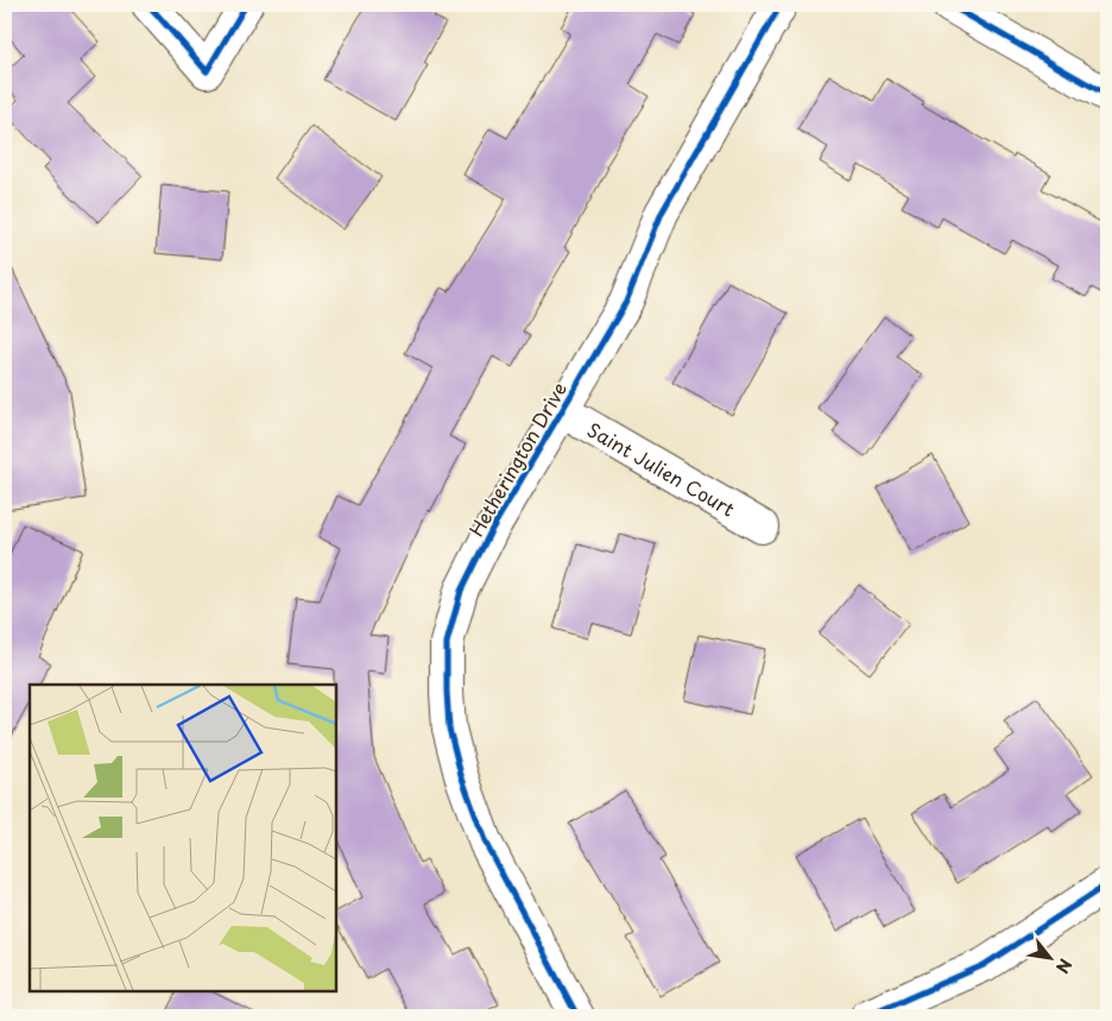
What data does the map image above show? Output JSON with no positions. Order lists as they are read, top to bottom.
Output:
{
  "streets": {
    "street": ["Hetherington Drive", "Saint Julien Court"]
  },
  "crossings": [
    ["Hetherington Drive", "Saint Julien Court"]
  ],
  "north": "bottom right"
}
